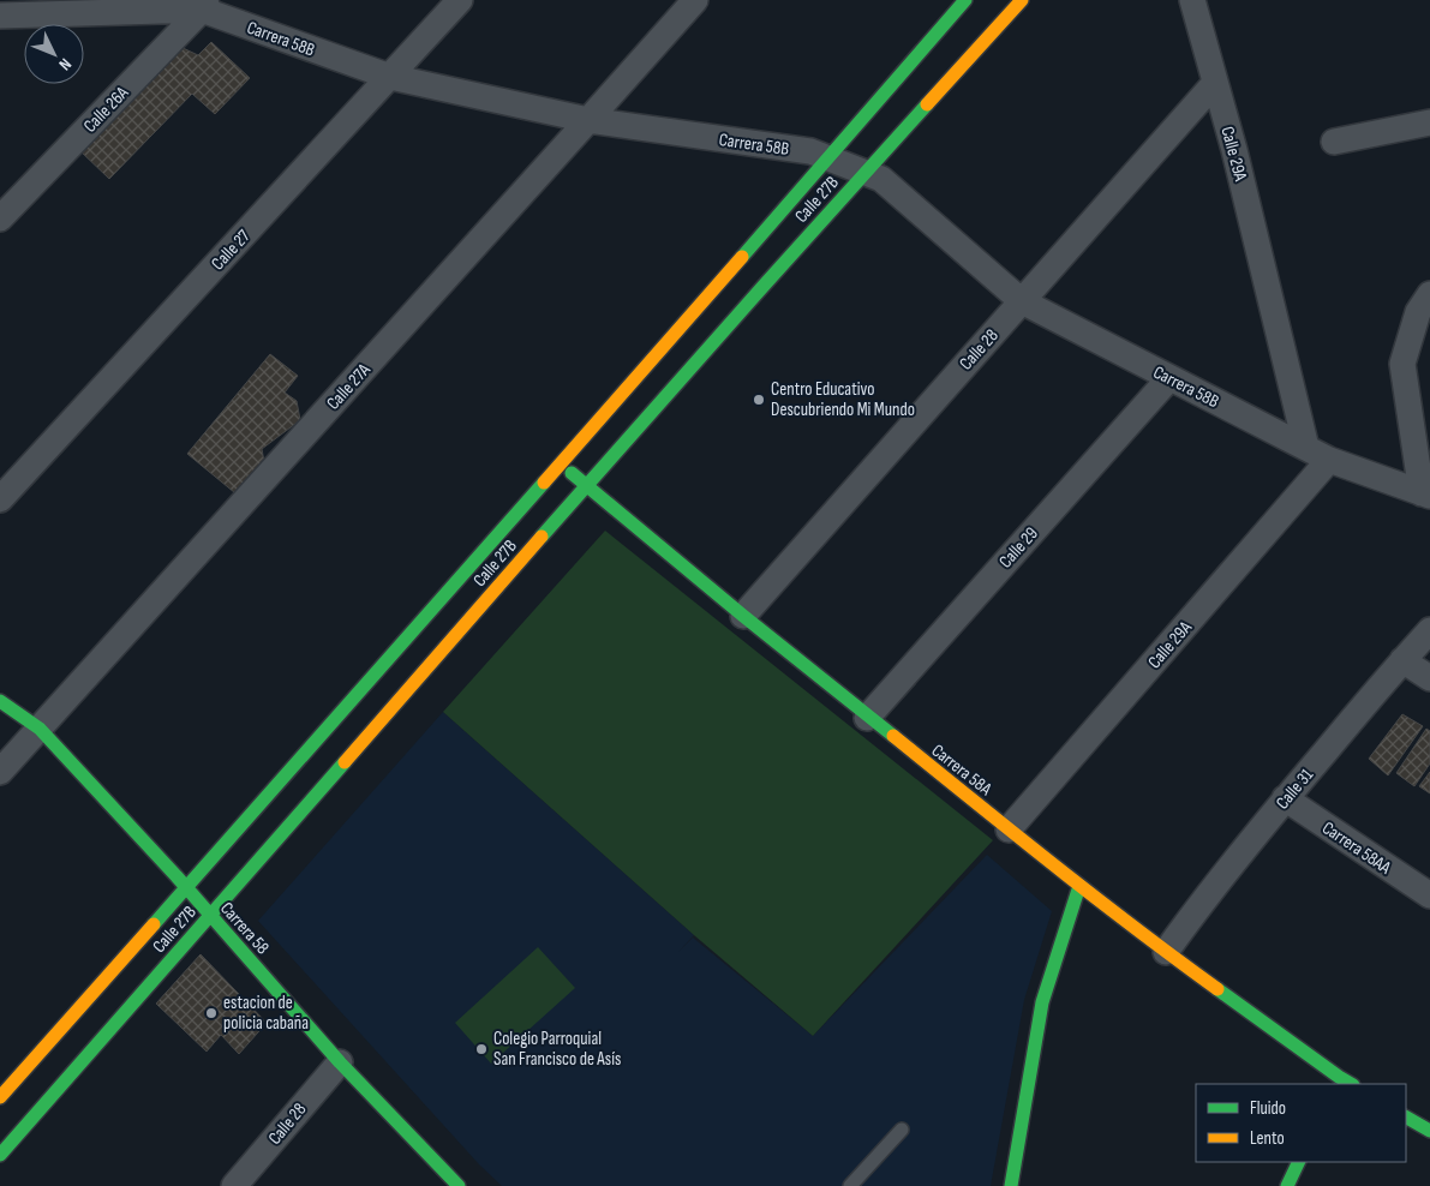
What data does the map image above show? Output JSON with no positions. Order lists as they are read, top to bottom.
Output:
{
  "streets": {
    "main road": ["Calle 27B", "Carrera 58A", "Carrera 58"],
    "street": [
      "Carrera 58B",
      "Calle 26A",
      "Calle 29A",
      "Calle 27",
      "Calle 28",
      "Calle 27A",
      "Calle 29",
      "Calle 31",
      "Carrera 58AA"
    ]
  },
  "crossings": [
    ["Carrera 58B", "Calle 26A"],
    ["Carrera 58B", "Calle 29A"],
    ["Carrera 58B", "Calle 27B"],
    ["Carrera 58B", "Calle 27"],
    ["Carrera 58B", "Calle 28"],
    ["Carrera 58B", "Calle 27A"],
    ["Carrera 58B", "Calle 29"],
    ["Calle 29A", "Calle 28"],
    ["Calle 29A", "Carrera 58A"],
    ["Calle 27B", "Carrera 58A"],
    ["Calle 27B", "Carrera 58"],
    ["Calle 28", "Carrera 58A"],
    ["Calle 28", "Carrera 58"],
    ["Calle 27A", "Carrera 58"],
    ["Calle 29", "Carrera 58A"],
    ["Carrera 58A", "Calle 31"],
    ["Calle 31", "Carrera 58AA"]
  ],
  "places": ["Centro Educativo Descubriendo Mi Mundo", "estacion de policia cabaña", "Colegio Parroquial San Francisco de Asís"],
  "legend": ["Fluido", "Lento"],
  "north": "bottom right"
}
